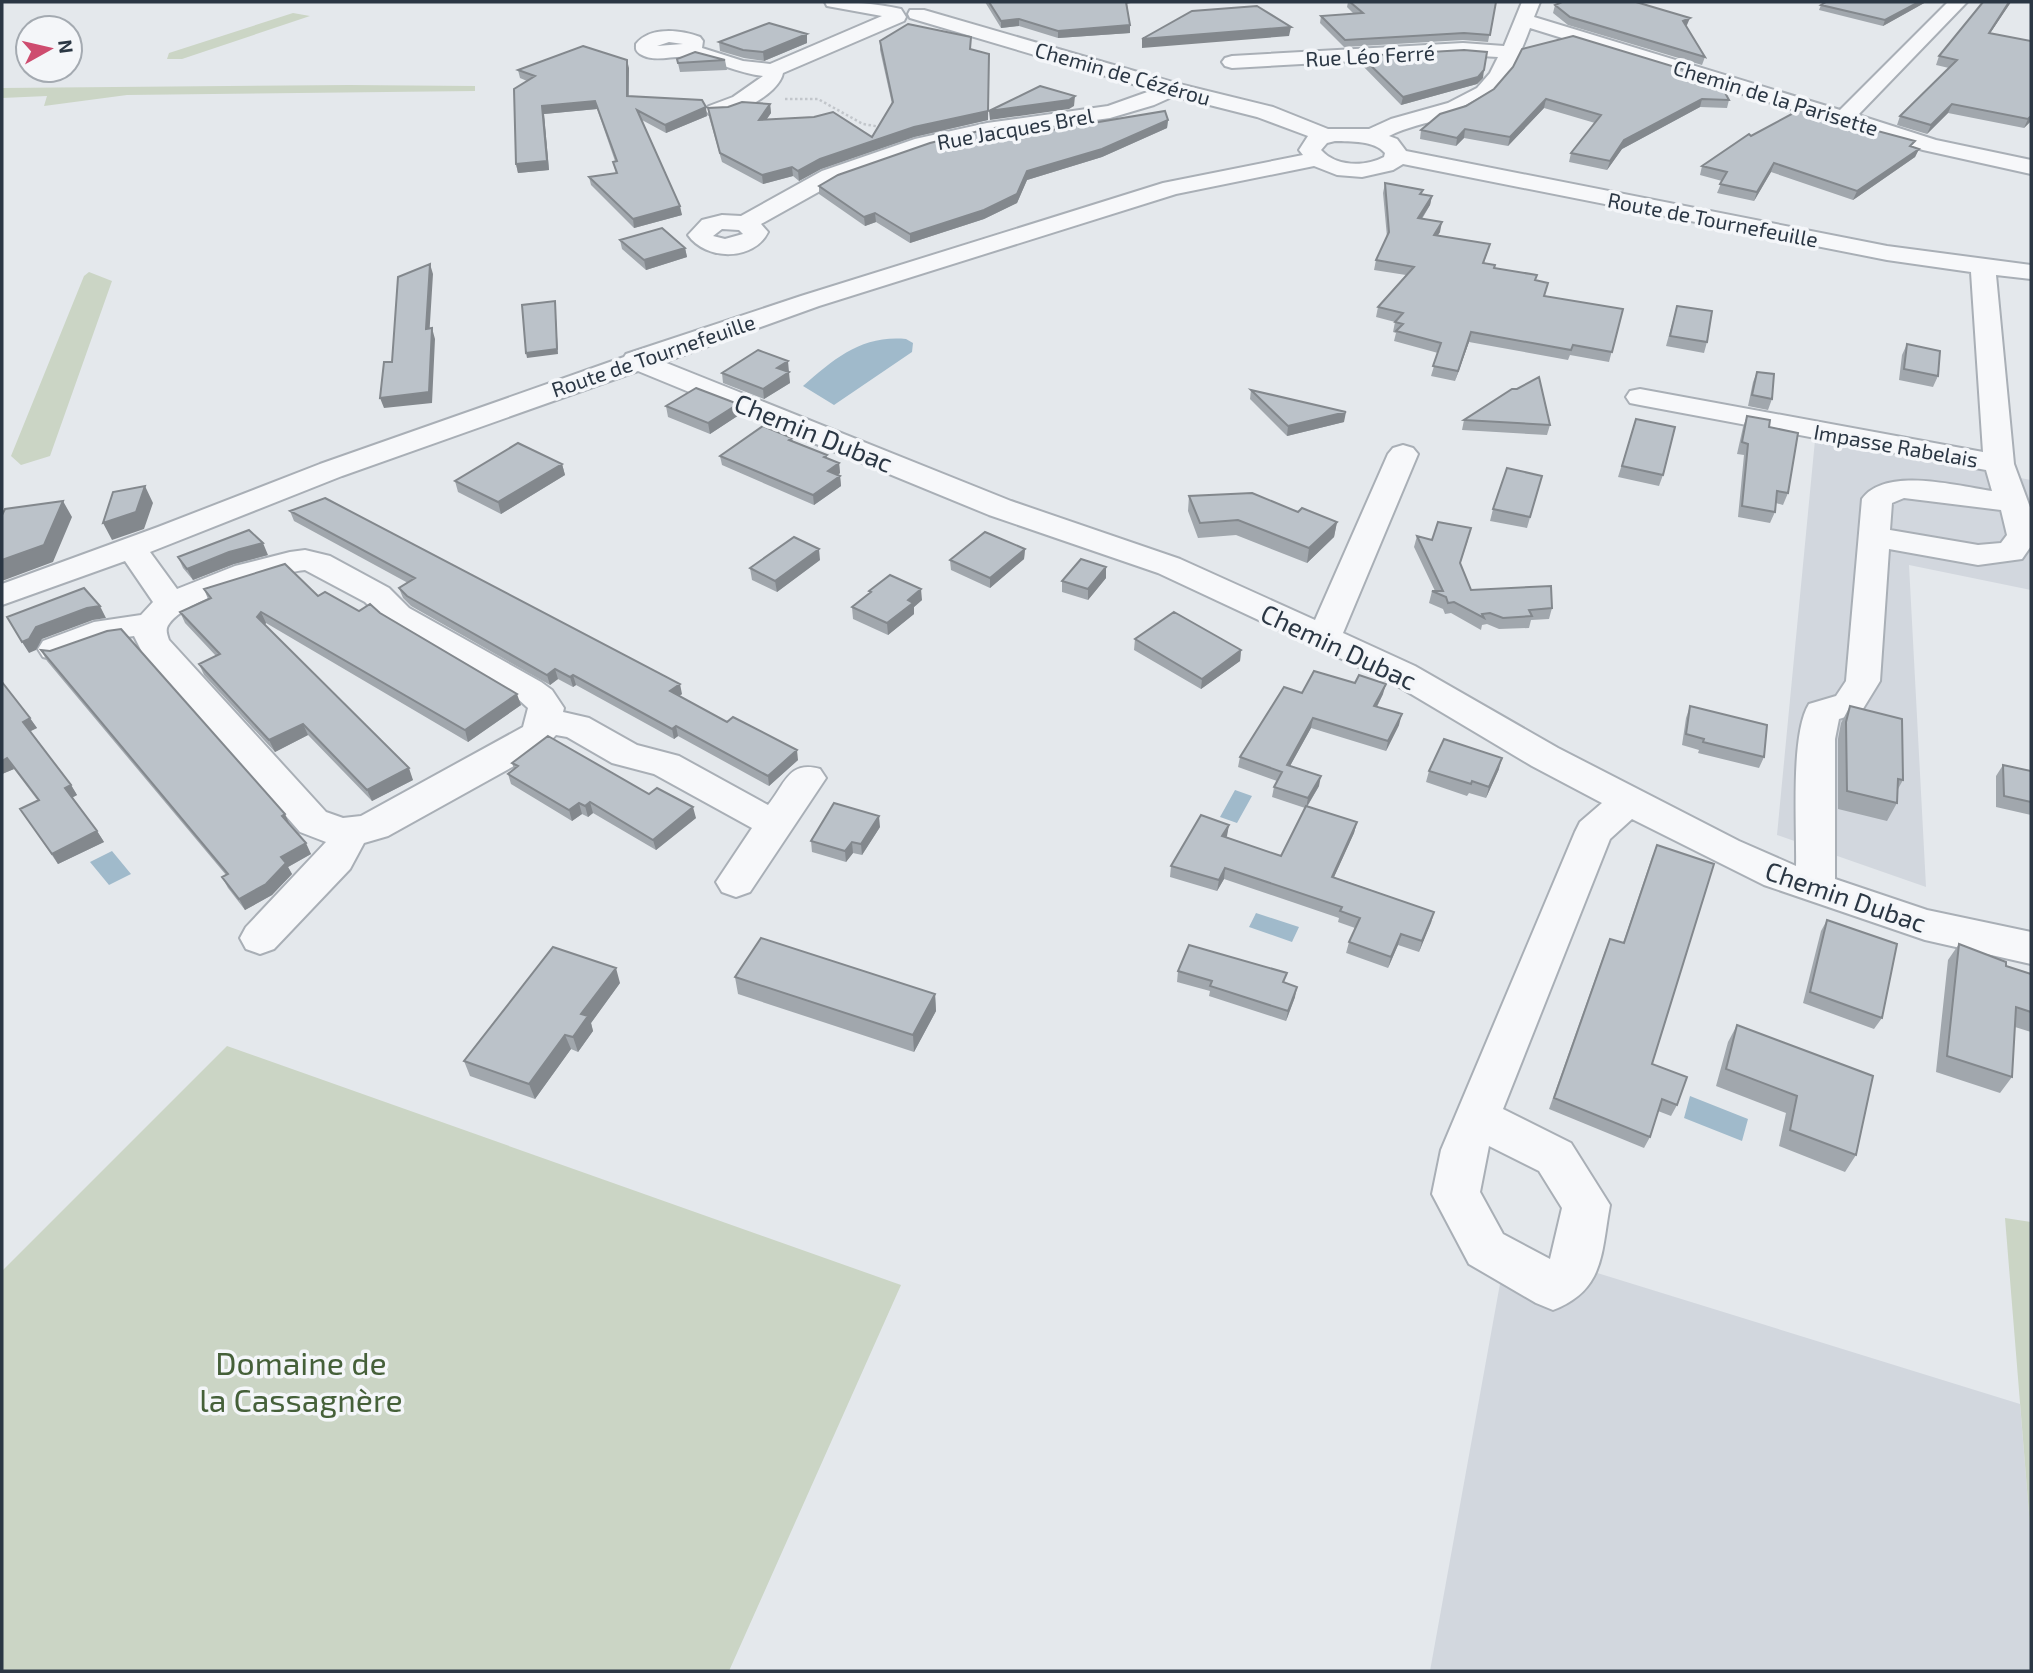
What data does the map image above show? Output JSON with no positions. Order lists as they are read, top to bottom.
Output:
{
  "streets": {
    "street": [
      "Rue Léo Ferré",
      "Chemin de Cézérou",
      "Chemin de la Parisette",
      "Rue Jacques Brel",
      "Route de Tournefeuille",
      "Chemin Dubac",
      "Impasse Rabelais"
    ]
  },
  "crossings": [
    ["Chemin de Cézérou", "Rue Jacques Brel"],
    ["Route de Tournefeuille", "Chemin Dubac"],
    ["Route de Tournefeuille", "Impasse Rabelais"]
  ],
  "parks": ["Domaine de la Cassagnère"],
  "north": "right"
}
